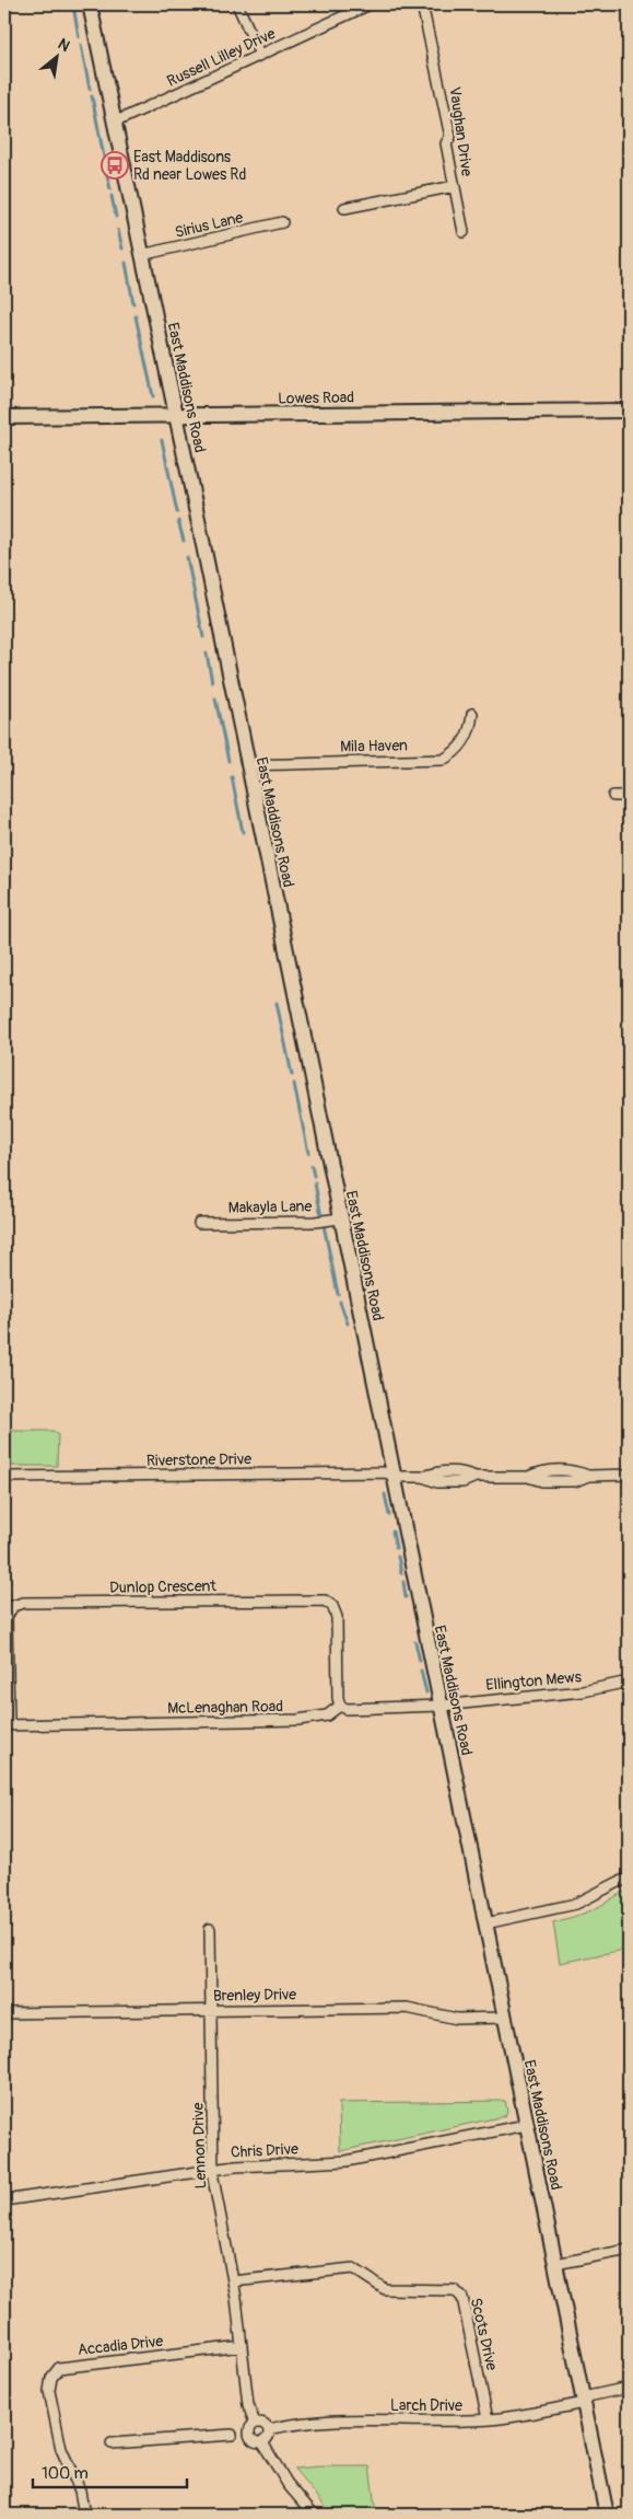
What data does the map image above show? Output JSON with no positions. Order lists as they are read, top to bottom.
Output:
{
  "streets": {
    "street": [
      "Russell Lilley Drive",
      "Vaughan Drive",
      "Sirius Lane",
      "East Maddisons Road",
      "Lowes Road",
      "Mila Haven",
      "Makayla Lane",
      "Riverstone Drive",
      "Dunlop Crescent",
      "Ellington Mews",
      "McLenaghan Road",
      "Brenley Drive",
      "Lennon Drive",
      "Chris Drive",
      "Scots Drive",
      "Accadia Drive",
      "Larch Drive"
    ]
  },
  "crossings": [
    ["Russell Lilley Drive", "East Maddisons Road"],
    ["Sirius Lane", "East Maddisons Road"],
    ["East Maddisons Road", "Lowes Road"],
    ["East Maddisons Road", "Mila Haven"],
    ["East Maddisons Road", "Makayla Lane"],
    ["East Maddisons Road", "Riverstone Drive"],
    ["East Maddisons Road", "Ellington Mews"],
    ["East Maddisons Road", "Brenley Drive"],
    ["East Maddisons Road", "Chris Drive"],
    ["East Maddisons Road", "Larch Drive"],
    ["Dunlop Crescent", "McLenaghan Road"],
    ["Brenley Drive", "Lennon Drive"],
    ["Lennon Drive", "Chris Drive"],
    ["Lennon Drive", "Scots Drive"],
    ["Lennon Drive", "Accadia Drive"],
    ["Lennon Drive", "Larch Drive"],
    ["Scots Drive", "Larch Drive"]
  ],
  "places": {
    "bus stop": ["East Maddisons Rd near Lowes Rd"]
  },
  "scale_bar": "100 m",
  "north": "top right"
}
